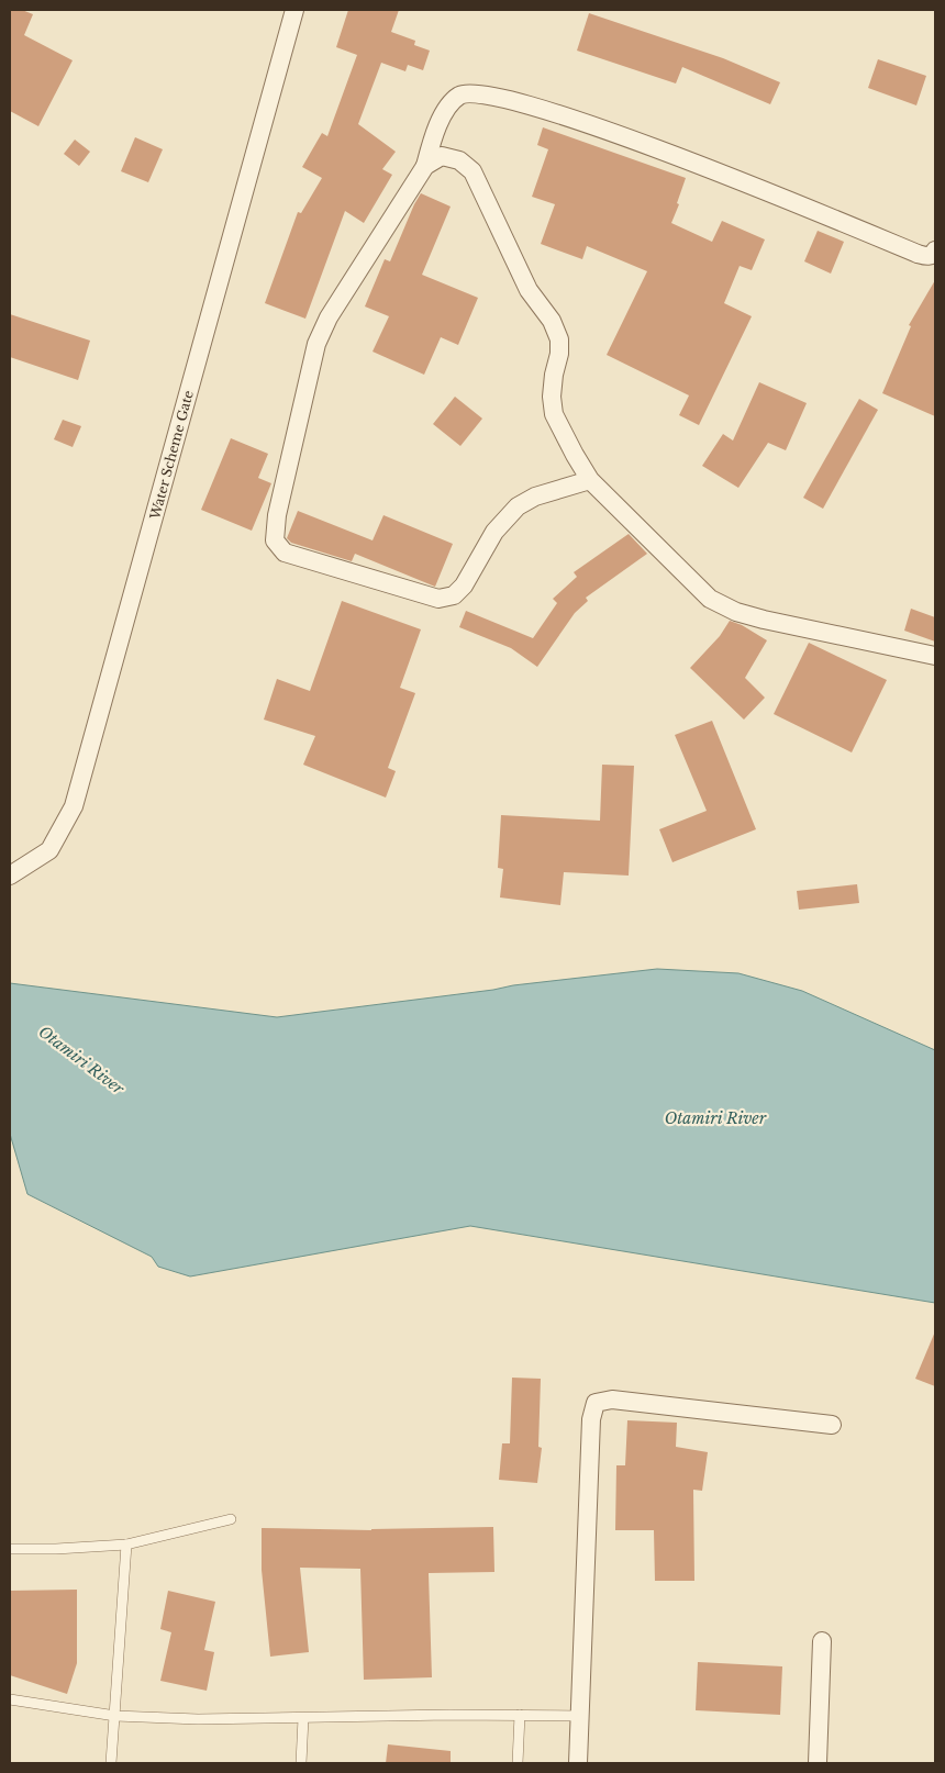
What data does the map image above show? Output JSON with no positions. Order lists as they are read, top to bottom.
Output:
{
  "streets": {
    "street": ["Water Scheme Gate"]
  },
  "water": ["Otamiri River"]
}
